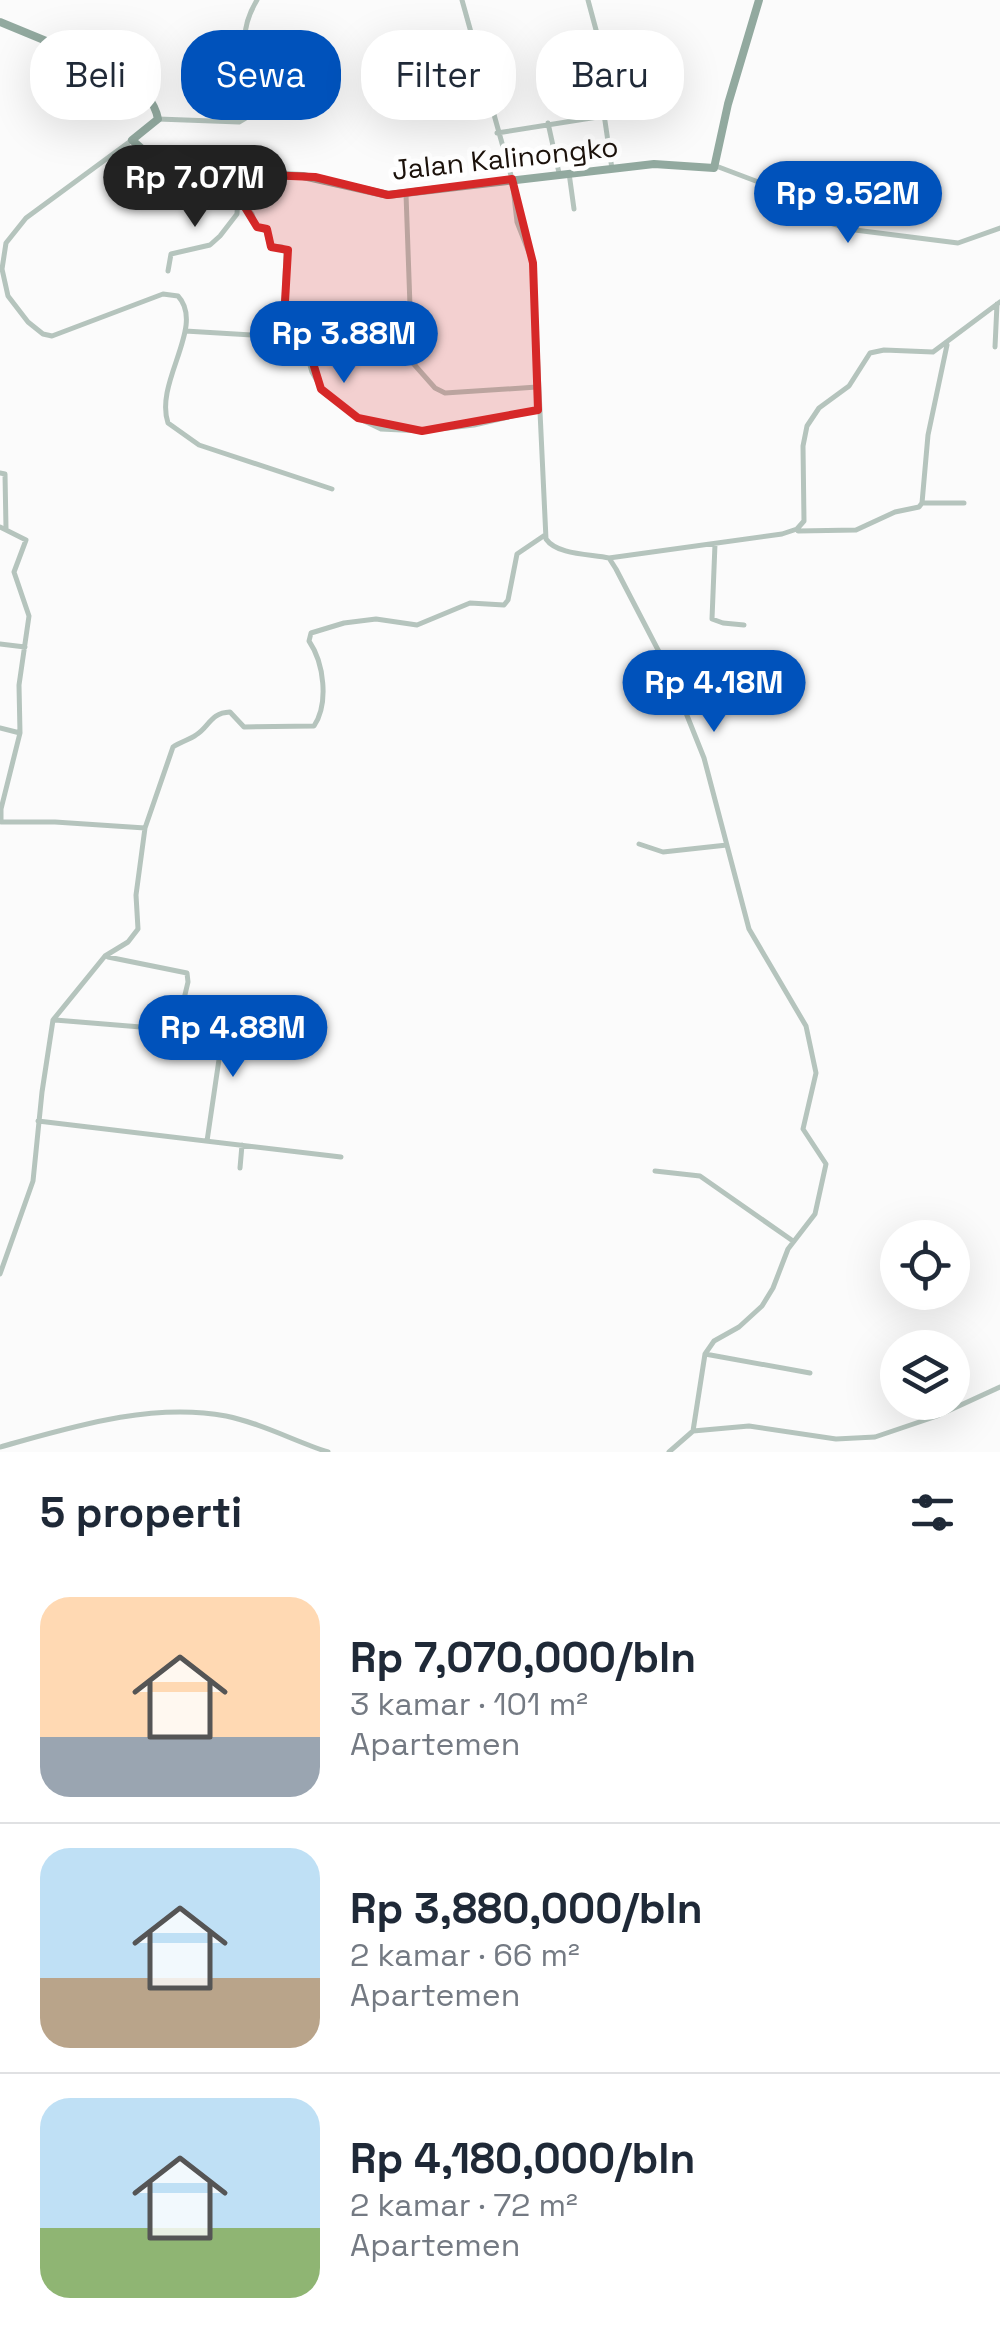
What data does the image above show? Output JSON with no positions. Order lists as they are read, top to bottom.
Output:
{
  "streets": {
    "street": ["Jalan Kalinongko"]
  },
  "page": {
    "chip": [
      "Beli",
      "Sewa",
      "Filter",
      "Baru"
    ],
    "price": [
      "Rp 7.07M",
      "Rp 9.52M",
      "Rp 3.88M",
      "Rp 4.18M",
      "Rp 4.88M"
    ],
    "heading": "5 properti",
    "list": [
      {
        "name": "Rp 7,070,000/bln",
        "note": "3 kamar · 101 m² · Apartemen"
      },
      {
        "name": "Rp 3,880,000/bln",
        "note": "2 kamar · 66 m² · Apartemen"
      },
      {
        "name": "Rp 4,180,000/bln",
        "note": "2 kamar · 72 m² · Apartemen"
      }
    ]
  }
}
